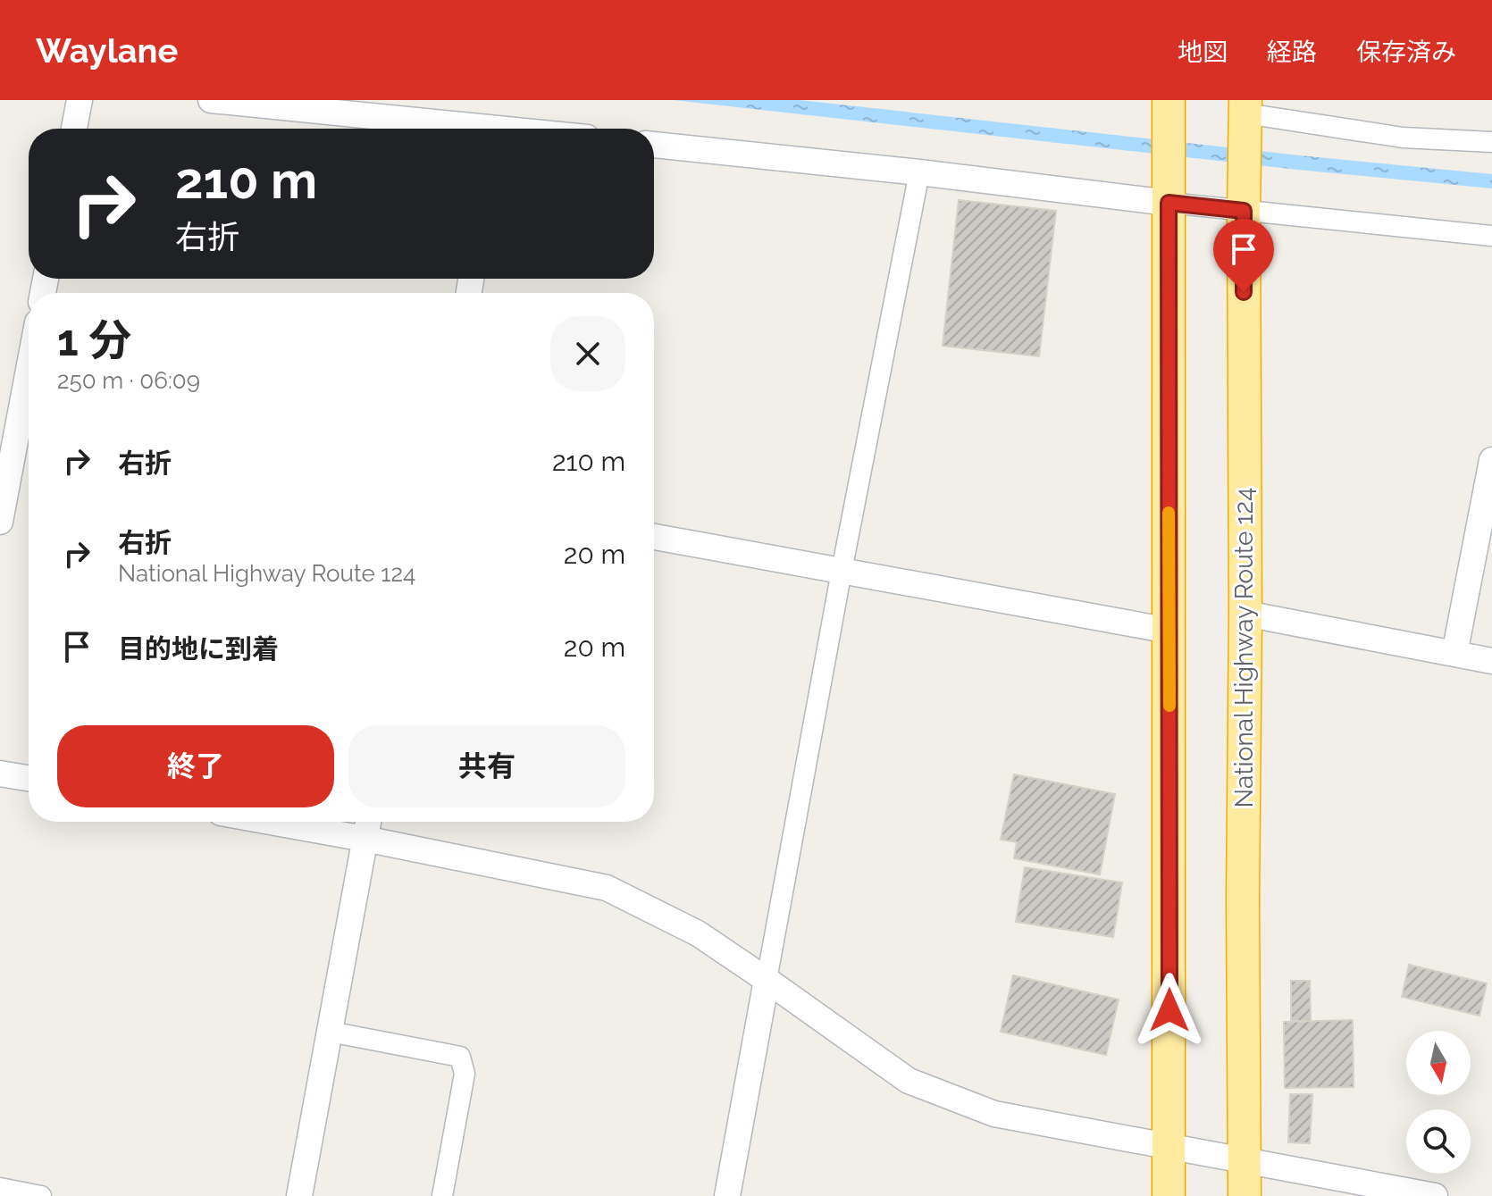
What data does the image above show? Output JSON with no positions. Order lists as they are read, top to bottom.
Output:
{
  "streets": {
    "highway": ["National Highway Route 124"]
  },
  "north": "bottom",
  "page": {
    "header": "Waylane",
    "nav": ["地図", "経路", "保存済み"],
    "turn": ["210 m", "右折"],
    "heading": ["1 分", "250 m · 06:09"],
    "list": [
      {
        "name": "右折",
        "value": "210 m"
      },
      {
        "name": "右折",
        "note": "National Highway Route 124",
        "value": "20 m"
      },
      {
        "name": "目的地に到着",
        "value": "20 m"
      }
    ],
    "buttons": ["終了", "共有"]
  }
}
